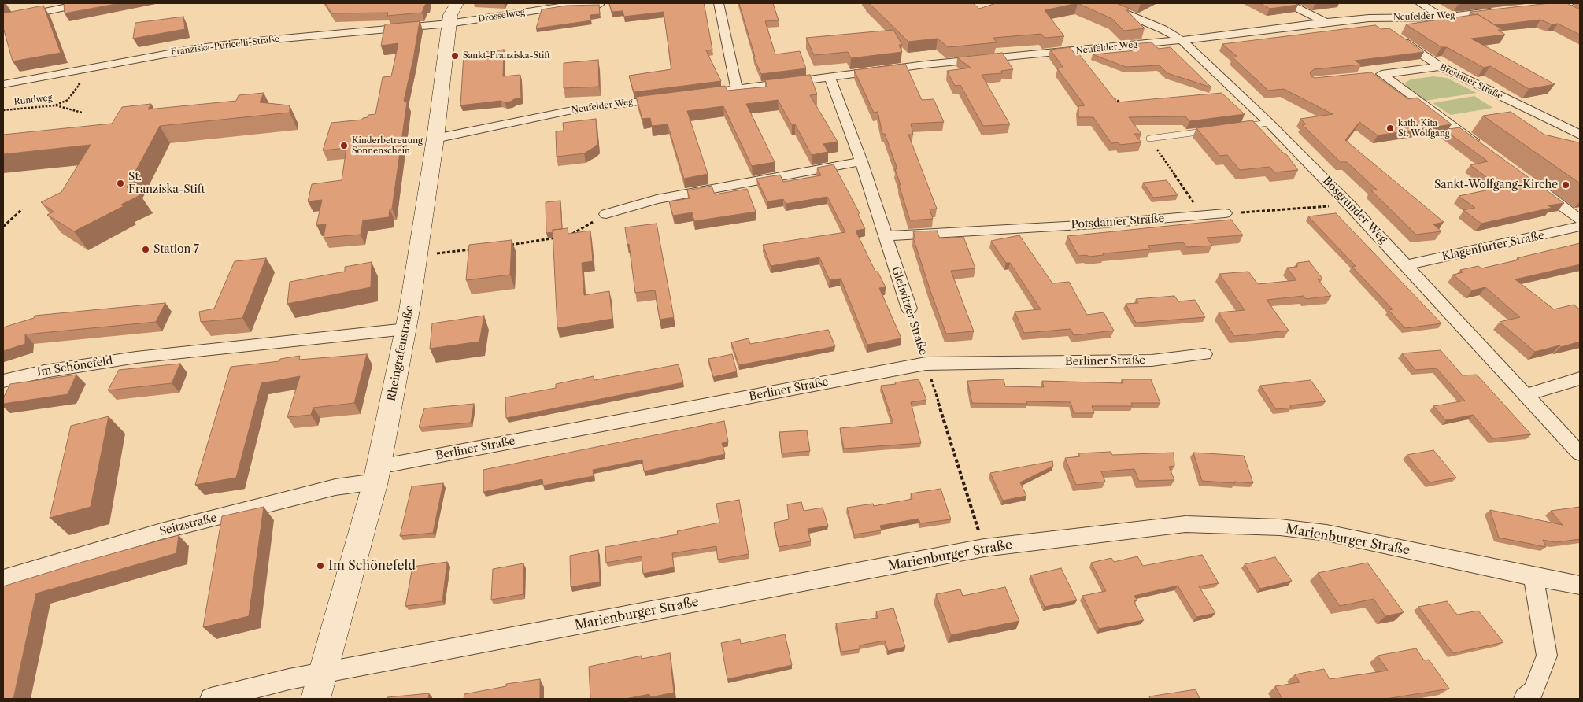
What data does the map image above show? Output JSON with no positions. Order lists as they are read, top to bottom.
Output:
{
  "streets": {
    "street": [
      "Drosselweg",
      "Neufelder Weg",
      "Franziska-Puricelli-Straße",
      "Breslauer Straße",
      "Bösgrunder Weg",
      "Potsdamer Straße",
      "Klagenfurter Straße",
      "Gleiwitzer Straße",
      "Rheingrafenstraße",
      "Berliner Straße",
      "Im Schönefeld",
      "Seitzstraße",
      "Marienburger Straße"
    ],
    "path": ["Rundweg"]
  },
  "crossings": [
    ["Drosselweg", "Franziska-Puricelli-Straße"],
    ["Drosselweg", "Rheingrafenstraße"],
    ["Neufelder Weg", "Bösgrunder Weg"],
    ["Neufelder Weg", "Gleiwitzer Straße"],
    ["Neufelder Weg", "Rheingrafenstraße"],
    ["Franziska-Puricelli-Straße", "Rheingrafenstraße"],
    ["Bösgrunder Weg", "Klagenfurter Straße"],
    ["Potsdamer Straße", "Gleiwitzer Straße"],
    ["Gleiwitzer Straße", "Berliner Straße"],
    ["Gleiwitzer Straße", "Marienburger Straße"],
    ["Rheingrafenstraße", "Berliner Straße"],
    ["Rheingrafenstraße", "Im Schönefeld"],
    ["Rheingrafenstraße", "Seitzstraße"],
    ["Rheingrafenstraße", "Marienburger Straße"],
    ["Berliner Straße", "Seitzstraße"]
  ],
  "places": [
    "Sankt-Franziska-Stift",
    "kath. Kita St. Wolfgang",
    "Kinderbetreuung Sonnenschein",
    "St. Franziska-Stift",
    "Sankt-Wolfgang-Kirche",
    "Station 7",
    "Im Schönefeld"
  ]
}
